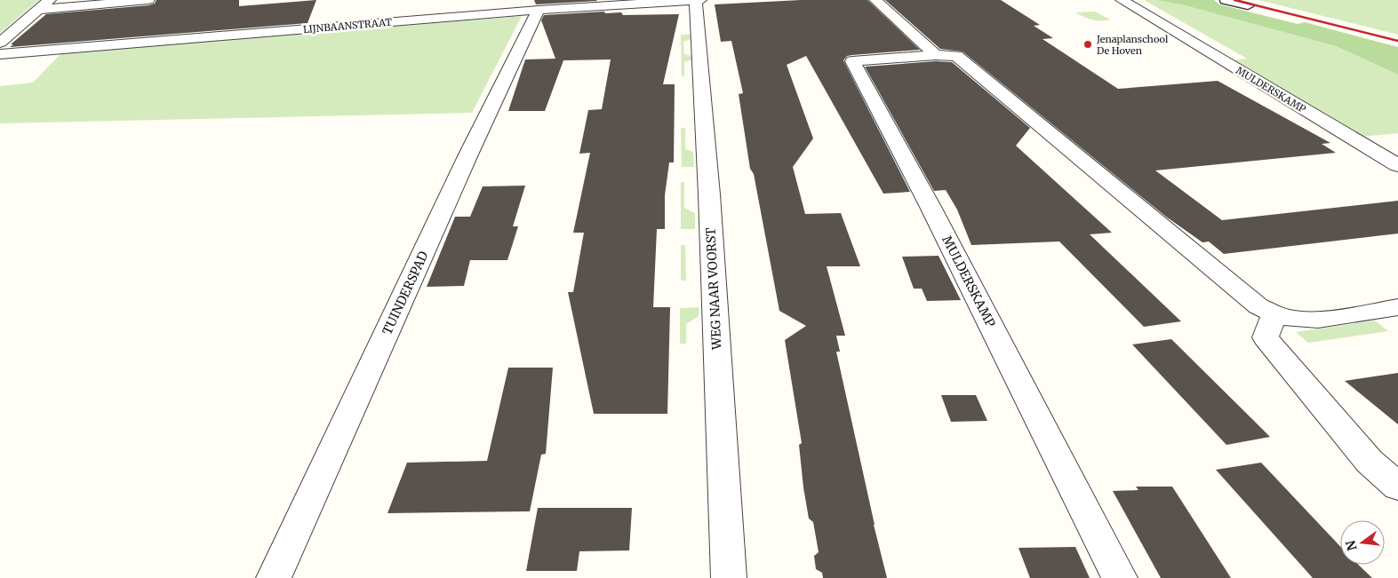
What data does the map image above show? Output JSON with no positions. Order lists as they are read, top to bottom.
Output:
{
  "streets": {
    "street": [
      "LIJNBAANSTRAAT",
      "MULDERSKAMP",
      "WEG NAAR VOORST",
      "TUINDERSPAD"
    ]
  },
  "crossings": [
    ["LIJNBAANSTRAAT", "WEG NAAR VOORST"],
    ["LIJNBAANSTRAAT", "TUINDERSPAD"]
  ],
  "places": ["Jenaplanschool De Hoven"],
  "north": "left"
}
